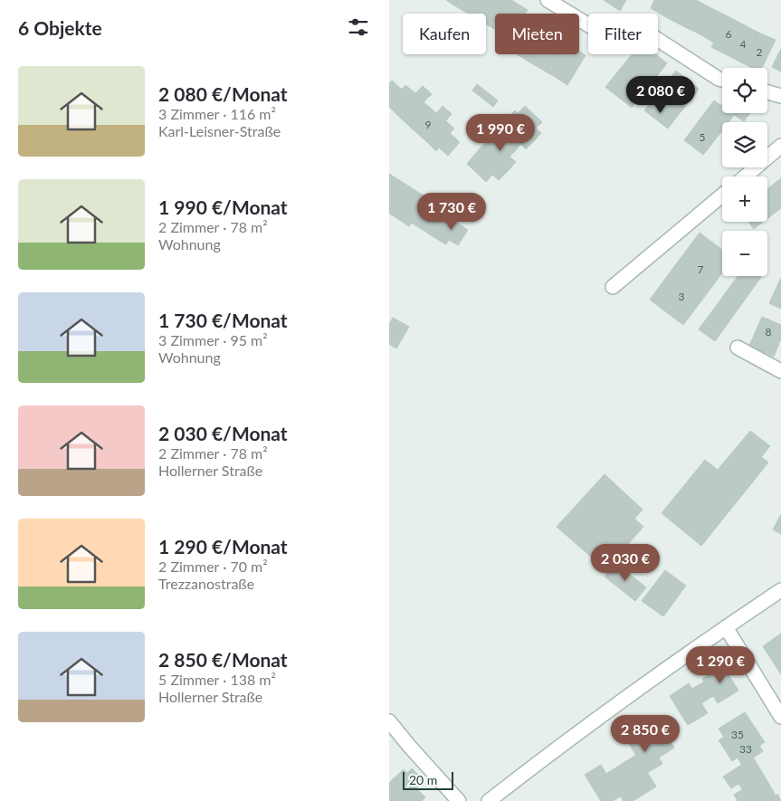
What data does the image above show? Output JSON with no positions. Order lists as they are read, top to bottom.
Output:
{
  "house_numbers": [
    "6",
    "4",
    "2",
    "9",
    "5",
    "7",
    "3",
    "8",
    "35",
    "33"
  ],
  "scale_bar": "20 m",
  "page": {
    "heading": "6 Objekte",
    "chip": ["Kaufen", "Mieten", "Filter"],
    "list": [
      {
        "name": "2 080 €/Monat",
        "note": "3 Zimmer · 116 m² · Karl-Leisner-Straße"
      },
      {
        "name": "1 990 €/Monat",
        "note": "2 Zimmer · 78 m² · Wohnung"
      },
      {
        "name": "1 730 €/Monat",
        "note": "3 Zimmer · 95 m² · Wohnung"
      },
      {
        "name": "2 030 €/Monat",
        "note": "2 Zimmer · 78 m² · Hollerner Straße"
      },
      {
        "name": "1 290 €/Monat",
        "note": "2 Zimmer · 70 m² · Trezzanostraße"
      },
      {
        "name": "2 850 €/Monat",
        "note": "5 Zimmer · 138 m² · Hollerner Straße"
      }
    ],
    "map_buttons": ["+", "−"],
    "price": [
      "2 080 €",
      "1 990 €",
      "1 730 €",
      "2 030 €",
      "1 290 €",
      "2 850 €"
    ],
    "scale": "20 m"
  }
}
